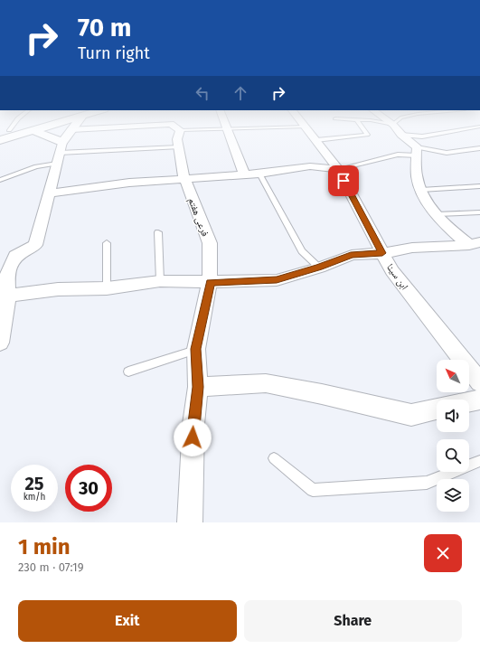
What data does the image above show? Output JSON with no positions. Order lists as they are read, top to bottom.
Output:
{
  "streets": {
    "street": ["فرعی هفتم", "ابن سینا"]
  },
  "north": "top left",
  "page": {
    "turn": ["70 m", "Turn right"],
    "speed": "25 km/h",
    "limit": "30",
    "heading": ["1 min", "230 m · 07:19"],
    "buttons": ["Exit", "Share"]
  }
}
